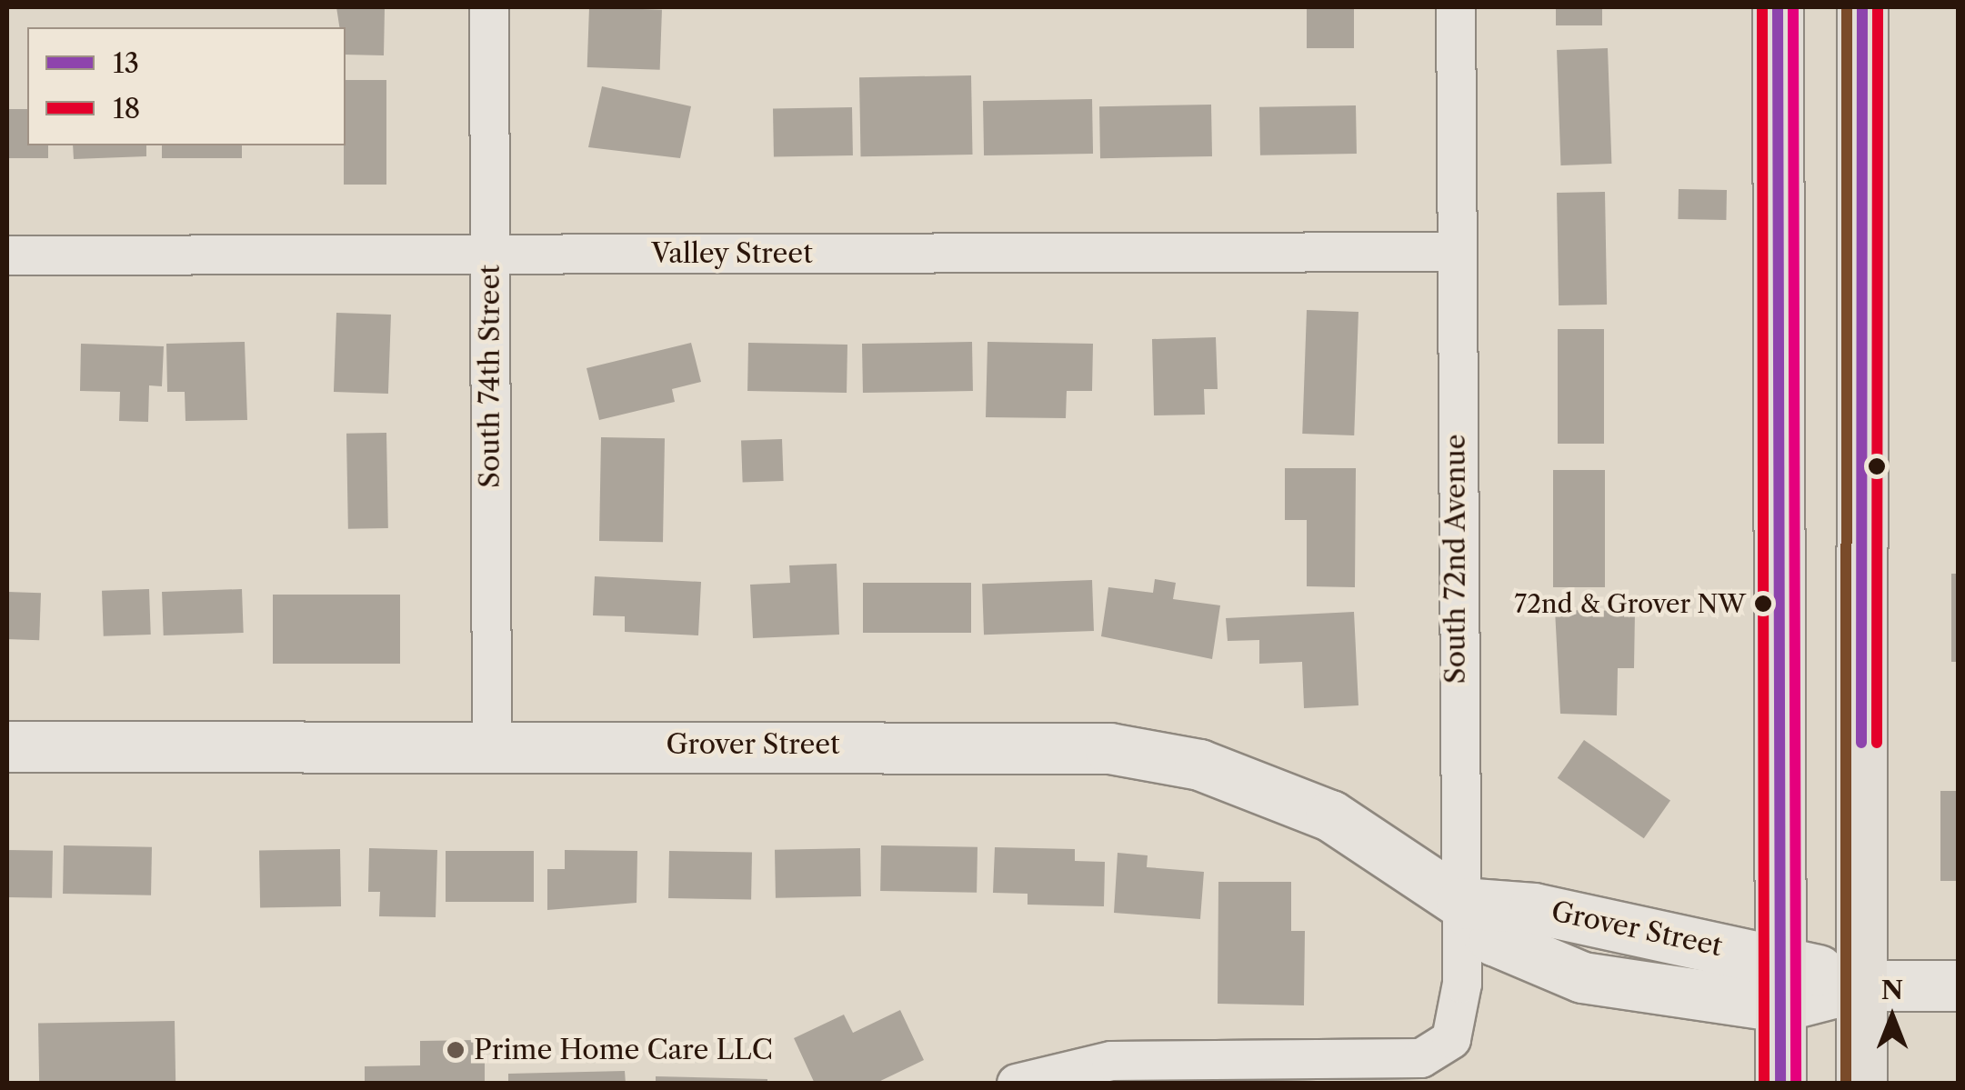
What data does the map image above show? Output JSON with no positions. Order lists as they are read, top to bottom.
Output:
{
  "streets": {
    "street": [
      "Valley Street",
      "South 74th Street",
      "South 72nd Avenue",
      "Grover Street"
    ]
  },
  "crossings": [
    ["Valley Street", "South 74th Street"],
    ["Valley Street", "South 72nd Avenue"],
    ["South 74th Street", "Grover Street"],
    ["South 72nd Avenue", "Grover Street"]
  ],
  "places": ["72nd & Grover NW", "Prime Home Care LLC"],
  "lines": ["transit line 13", "transit line 18"],
  "legend": ["13", "18"],
  "north": "top"
}
